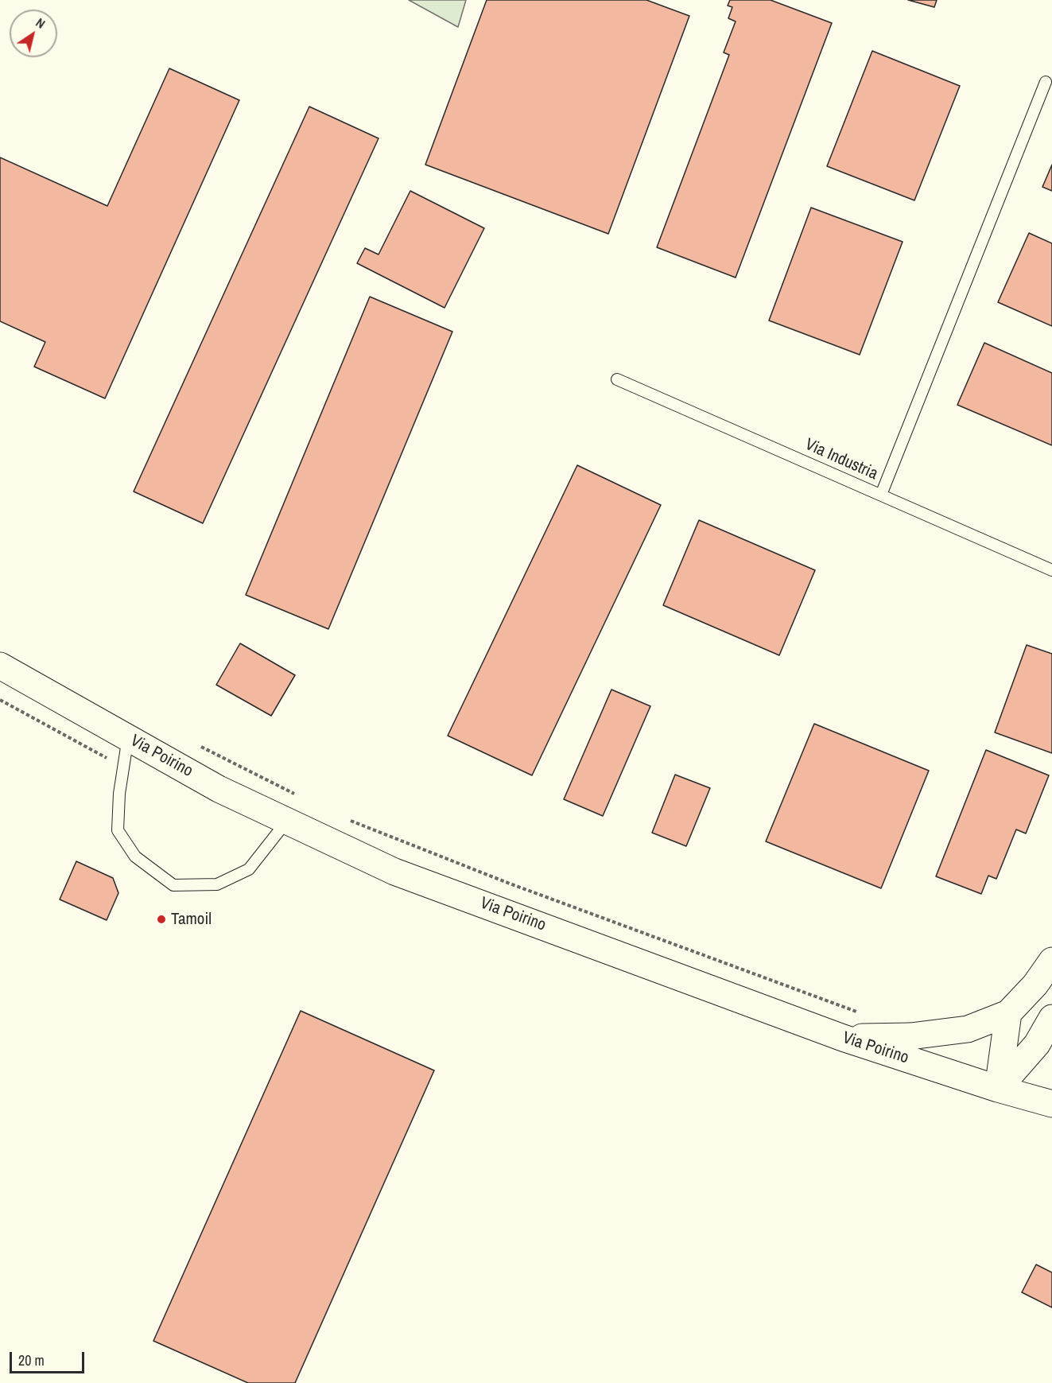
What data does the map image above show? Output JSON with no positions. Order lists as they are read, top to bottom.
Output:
{
  "streets": {
    "main road": ["Via Poirino"],
    "lane": ["Via Industria"]
  },
  "places": ["Tamoil"],
  "scale_bar": "20 m",
  "north": "top right"
}
